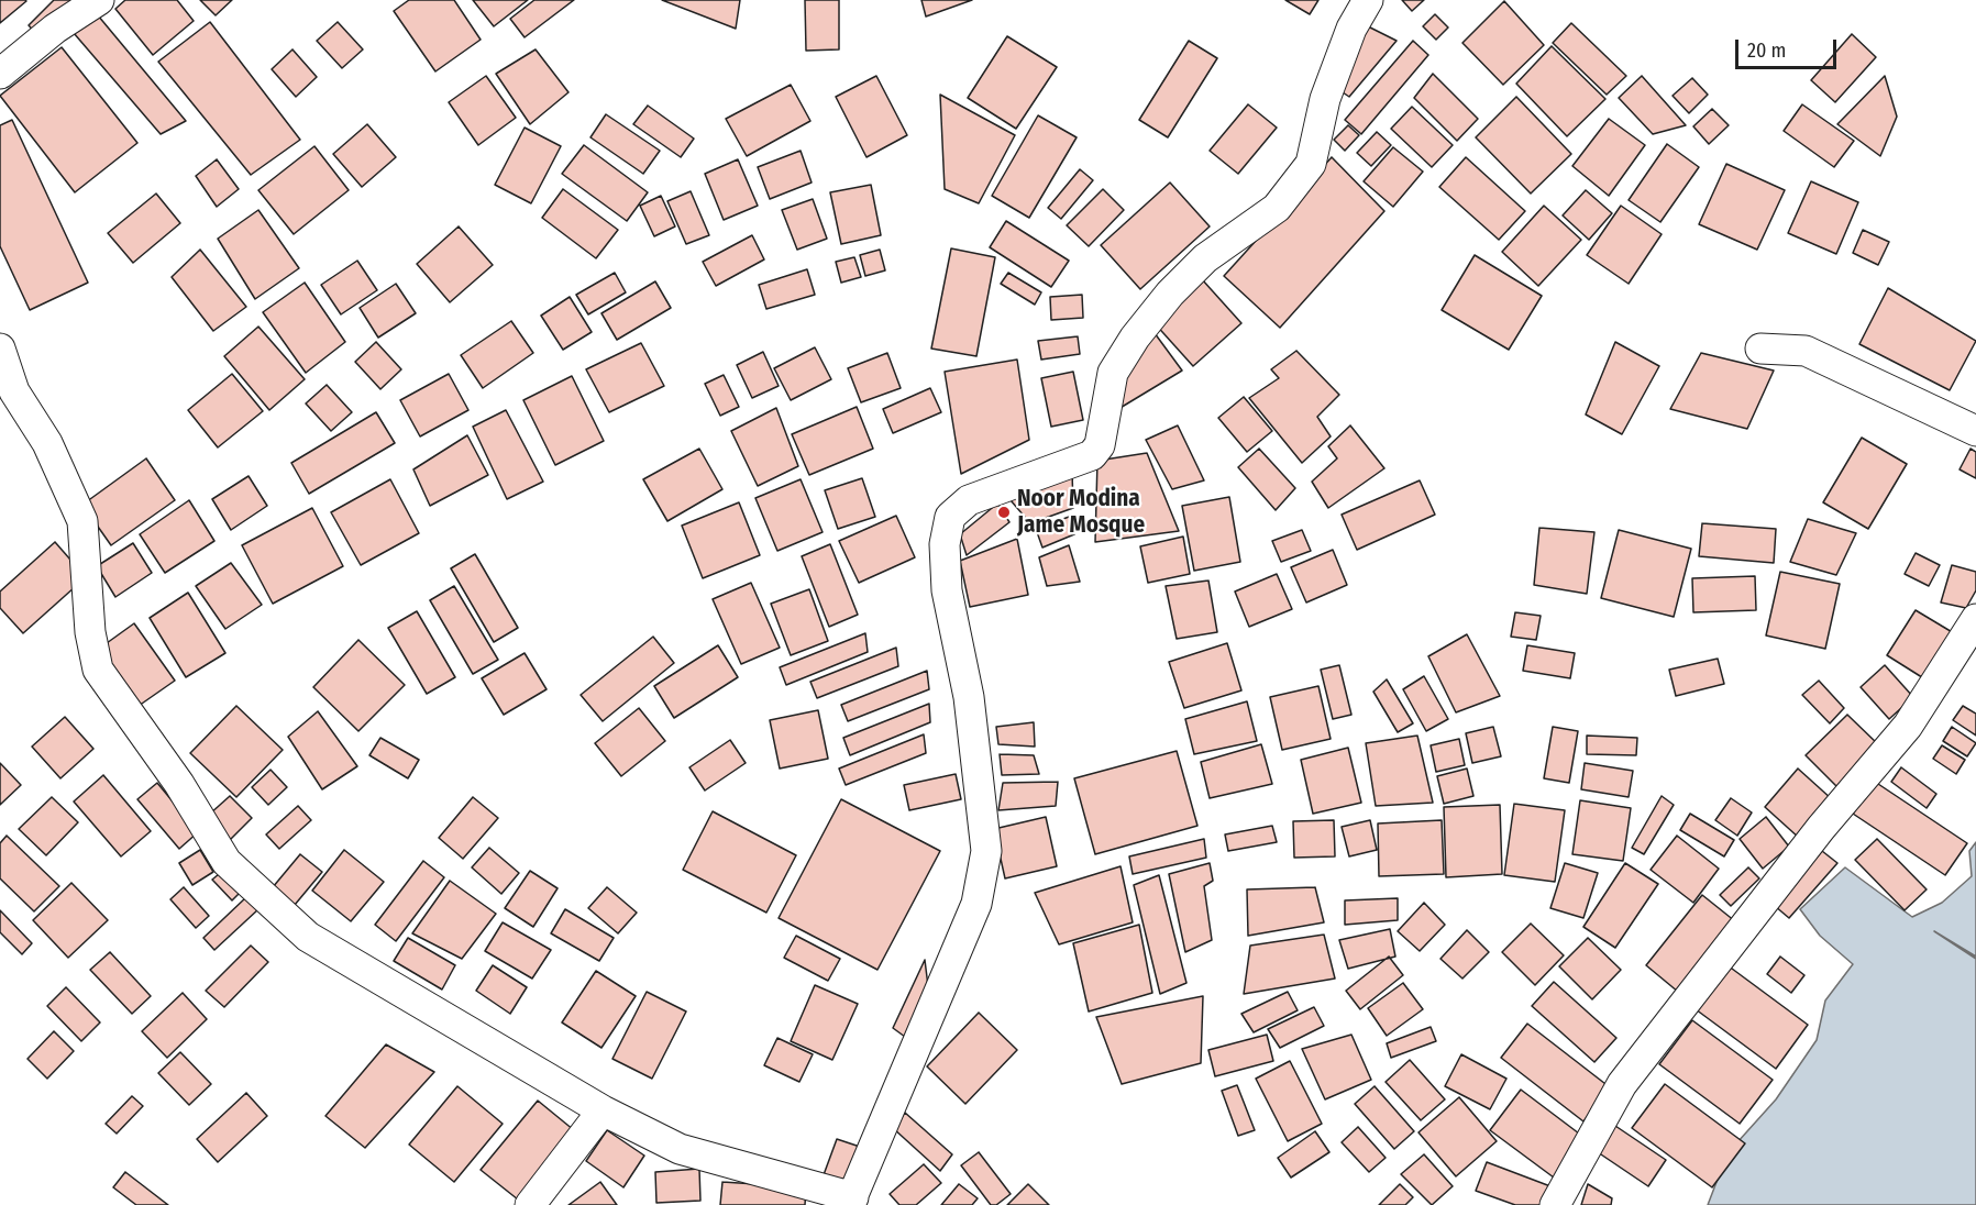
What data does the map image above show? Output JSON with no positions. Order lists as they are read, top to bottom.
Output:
{
  "places": ["Noor Modina Jame Mosque"],
  "scale_bar": "20 m"
}
